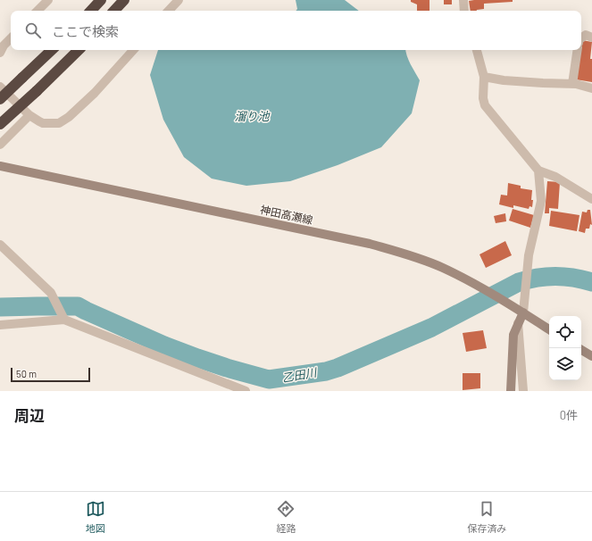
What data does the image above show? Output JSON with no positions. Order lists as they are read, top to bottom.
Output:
{
  "streets": {
    "main road": ["神田高瀬線"]
  },
  "water": ["溜り池", "乙田川"],
  "scale_bar": "50 m",
  "page": {
    "search": "ここで検索",
    "scale": "50 m",
    "heading": ["周辺", "0件"],
    "nav": ["地図", "経路", "保存済み"]
  }
}
